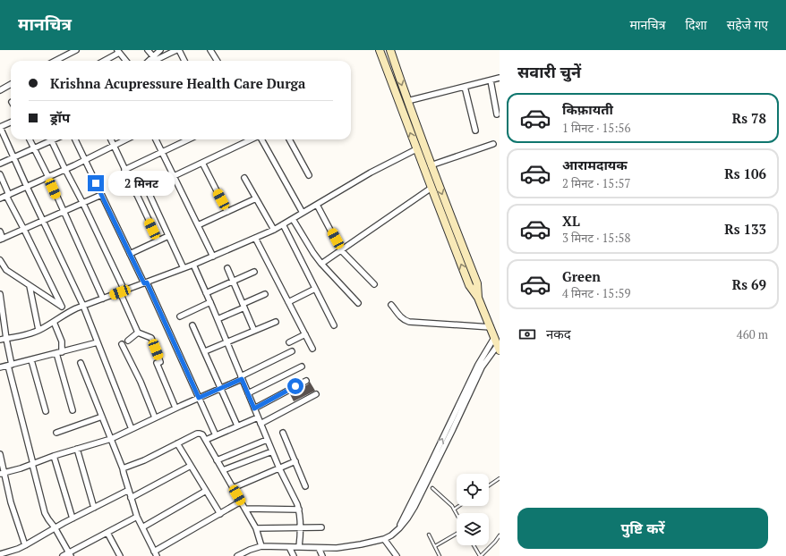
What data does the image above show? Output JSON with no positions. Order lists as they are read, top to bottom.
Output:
{
  "page": {
    "header": "मानचित्र",
    "nav": ["मानचित्र", "दिशा", "सहेजे गए"],
    "heading": "सवारी चुनें",
    "banner": ["Krishna Acupressure Health Care Durga", "ड्रॉप"],
    "list": [
      {
        "name": "किफ़ायती",
        "note": "1 मिनट · 15:56",
        "value": "Rs 78"
      },
      {
        "name": "आरामदायक",
        "note": "2 मिनट · 15:57",
        "value": "Rs 106"
      },
      {
        "name": "XL",
        "note": "3 मिनट · 15:58",
        "value": "Rs 133"
      },
      {
        "name": "Green",
        "note": "4 मिनट · 15:59",
        "value": "Rs 69"
      }
    ],
    "bubble": "2 मिनट",
    "pay": ["नकद", "460 m"],
    "buttons": "पुष्टि करें"
  }
}
